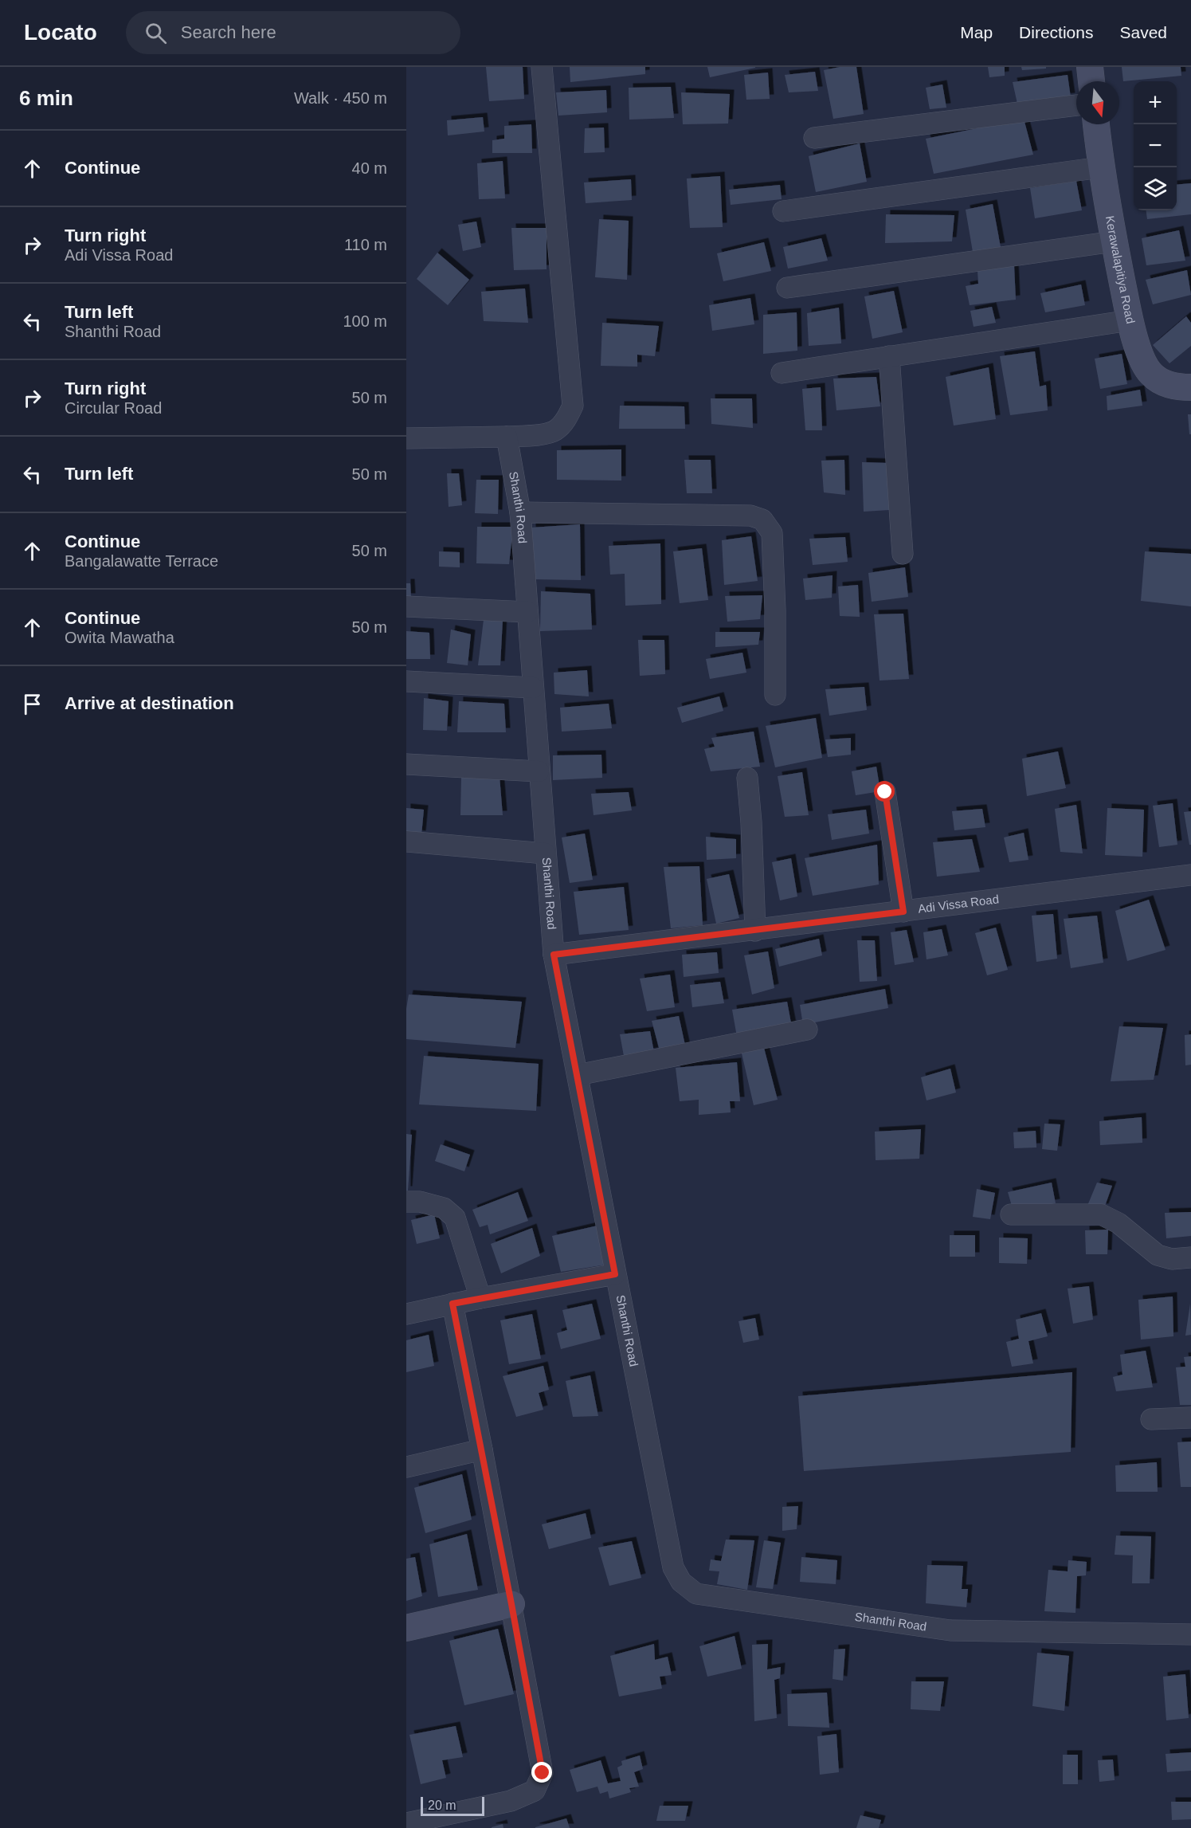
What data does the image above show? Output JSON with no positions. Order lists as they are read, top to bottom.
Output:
{
  "streets": {
    "street": ["Kerawalapitiya Road", "Shanthi Road", "Adi Vissa Road"]
  },
  "crossings": [
    ["Shanthi Road", "Adi Vissa Road"]
  ],
  "scale_bar": "20 m",
  "north": "bottom",
  "page": {
    "header": "Locato",
    "search": "Search here",
    "nav": ["Map", "Directions", "Saved"],
    "heading": ["6 min", "Walk · 450 m"],
    "map_buttons": ["+", "−"],
    "list": [
      ["Continue", "40 m"],
      ["Turn right", "Adi Vissa Road", "110 m"],
      ["Turn left", "Shanthi Road", "100 m"],
      ["Turn right", "Circular Road", "50 m"],
      ["Turn left", "50 m"],
      ["Continue", "Bangalawatte Terrace", "50 m"],
      ["Continue", "Owita Mawatha", "50 m"],
      "Arrive at destination"
    ],
    "scale": "20 m"
  }
}
